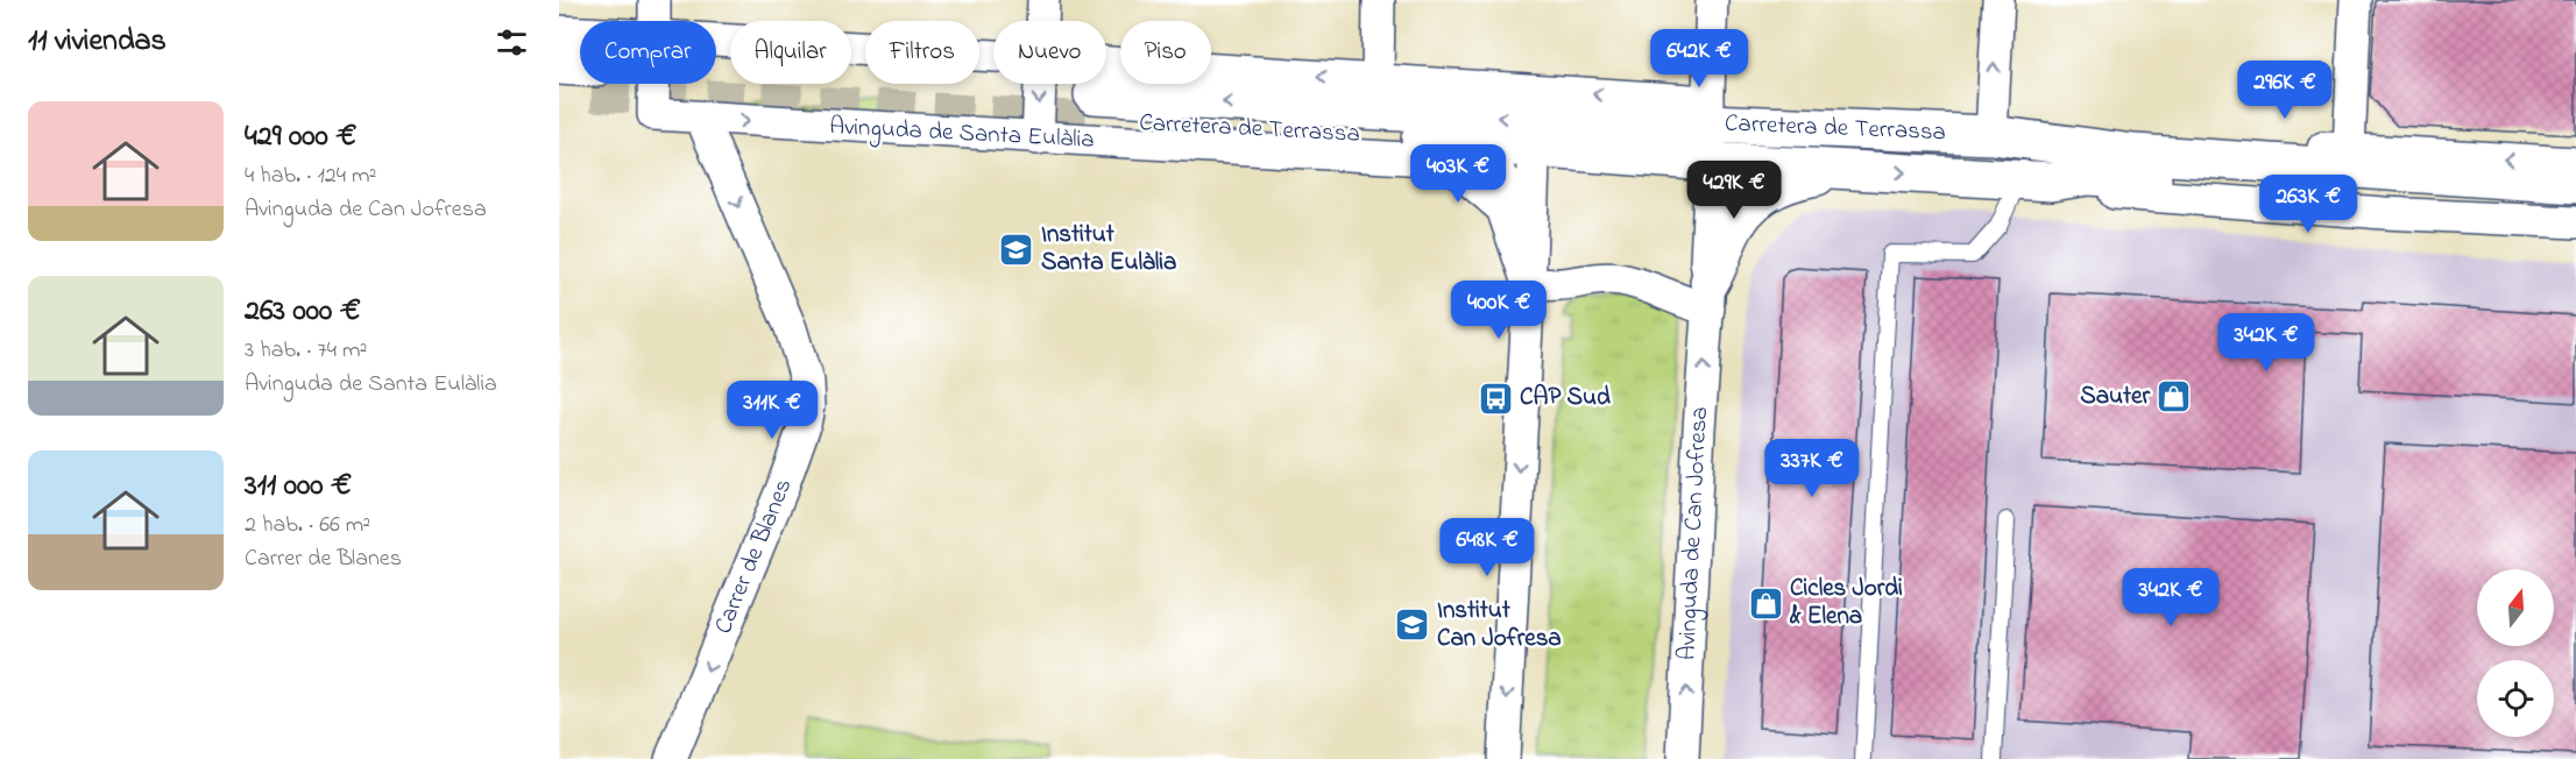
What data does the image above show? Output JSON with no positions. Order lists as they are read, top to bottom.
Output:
{
  "streets": {
    "main road": ["Carretera de Terrassa"],
    "street": ["Avinguda de Santa Eulàlia", "Avinguda de Can Jofresa", "Carrer de Blanes"]
  },
  "crossings": [
    ["Carretera de Terrassa", "Avinguda de Can Jofresa"],
    ["Avinguda de Santa Eulàlia", "Carrer de Blanes"]
  ],
  "one_way": ["Carrer de Blanes"],
  "places": {
    "school or university": ["Institut Santa Eulàlia", "Institut Can Jofresa"],
    "shop": ["Sauter", "Cicles Jordi & Elena"],
    "bus stop": ["CAP Sud"]
  },
  "north": "top",
  "page": {
    "heading": "11 viviendas",
    "chip": [
      "Comprar",
      "Alquilar",
      "Filtros",
      "Nuevo",
      "Piso"
    ],
    "price": [
      "642K €",
      "296K €",
      "403K €",
      "429K €",
      "263K €",
      "400K €",
      "342K €",
      "311K €",
      "337K €",
      "648K €",
      "342K €"
    ],
    "list": [
      {
        "name": "429 000 €",
        "note": "4 hab. · 124 m² · Avinguda de Can Jofresa"
      },
      {
        "name": "263 000 €",
        "note": "3 hab. · 74 m² · Avinguda de Santa Eulàlia"
      },
      {
        "name": "311 000 €",
        "note": "2 hab. · 66 m² · Carrer de Blanes"
      }
    ]
  }
}
